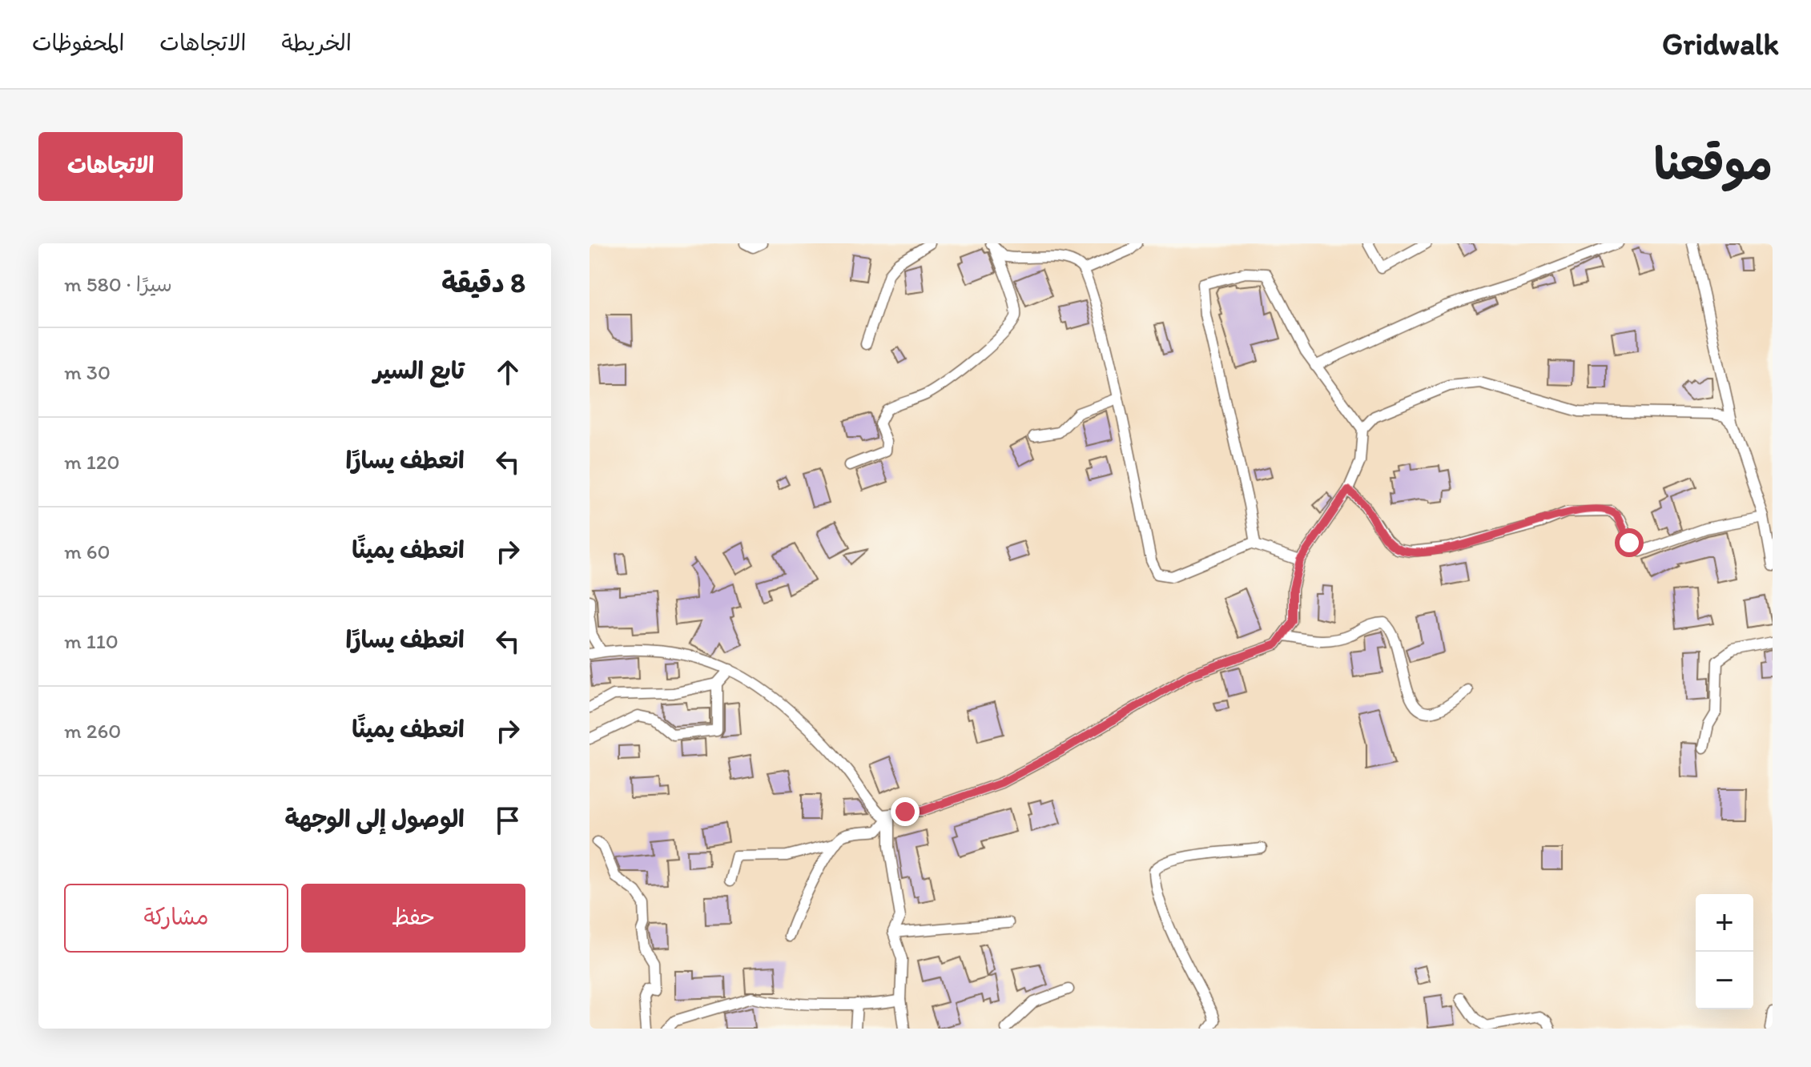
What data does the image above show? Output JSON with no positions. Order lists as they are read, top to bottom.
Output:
{
  "page": {
    "header": "Gridwalk",
    "nav": ["الخريطة", "الاتجاهات", "المحفوظات"],
    "title": "موقعنا",
    "buttons": [
      "الاتجاهات",
      ["حفظ", "مشاركة"]
    ],
    "heading": ["8 دقيقة", "سيرًا · 580 m"],
    "list": [
      ["تابع السير", "30 m"],
      ["انعطف يسارًا", "120 m"],
      ["انعطف يمينًا", "60 m"],
      ["انعطف يسارًا", "110 m"],
      ["انعطف يمينًا", "260 m"],
      "الوصول إلى الوجهة"
    ],
    "map_buttons": ["+", "−"]
  }
}
